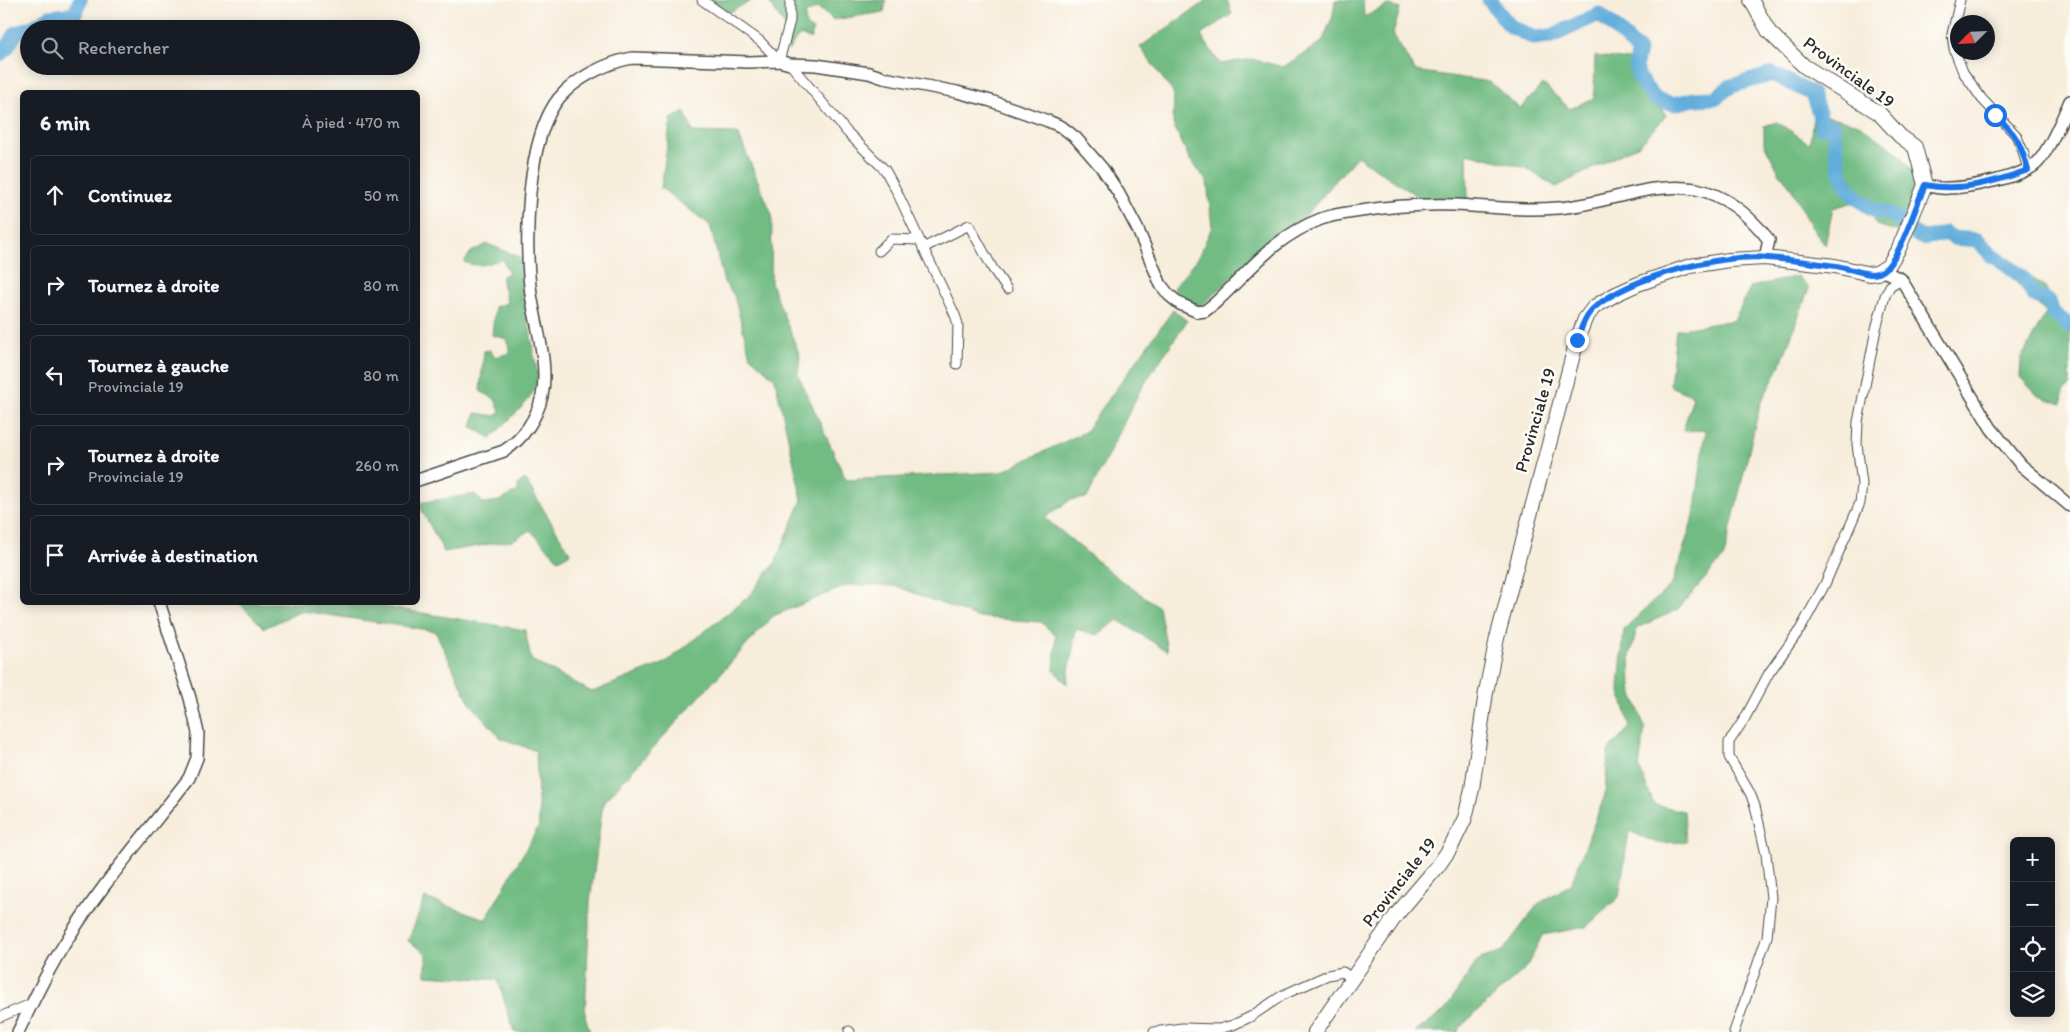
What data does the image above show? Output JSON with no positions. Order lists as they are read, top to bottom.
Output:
{
  "streets": {
    "main road": ["Provinciale 19"]
  },
  "north": "bottom left",
  "page": {
    "search": "Rechercher",
    "heading": ["6 min", "À pied · 470 m"],
    "list": [
      ["Continuez", "50 m"],
      ["Tournez à droite", "80 m"],
      ["Tournez à gauche", "Provinciale 19", "80 m"],
      ["Tournez à droite", "Provinciale 19", "260 m"],
      "Arrivée à destination"
    ],
    "map_buttons": ["+", "−"]
  }
}
